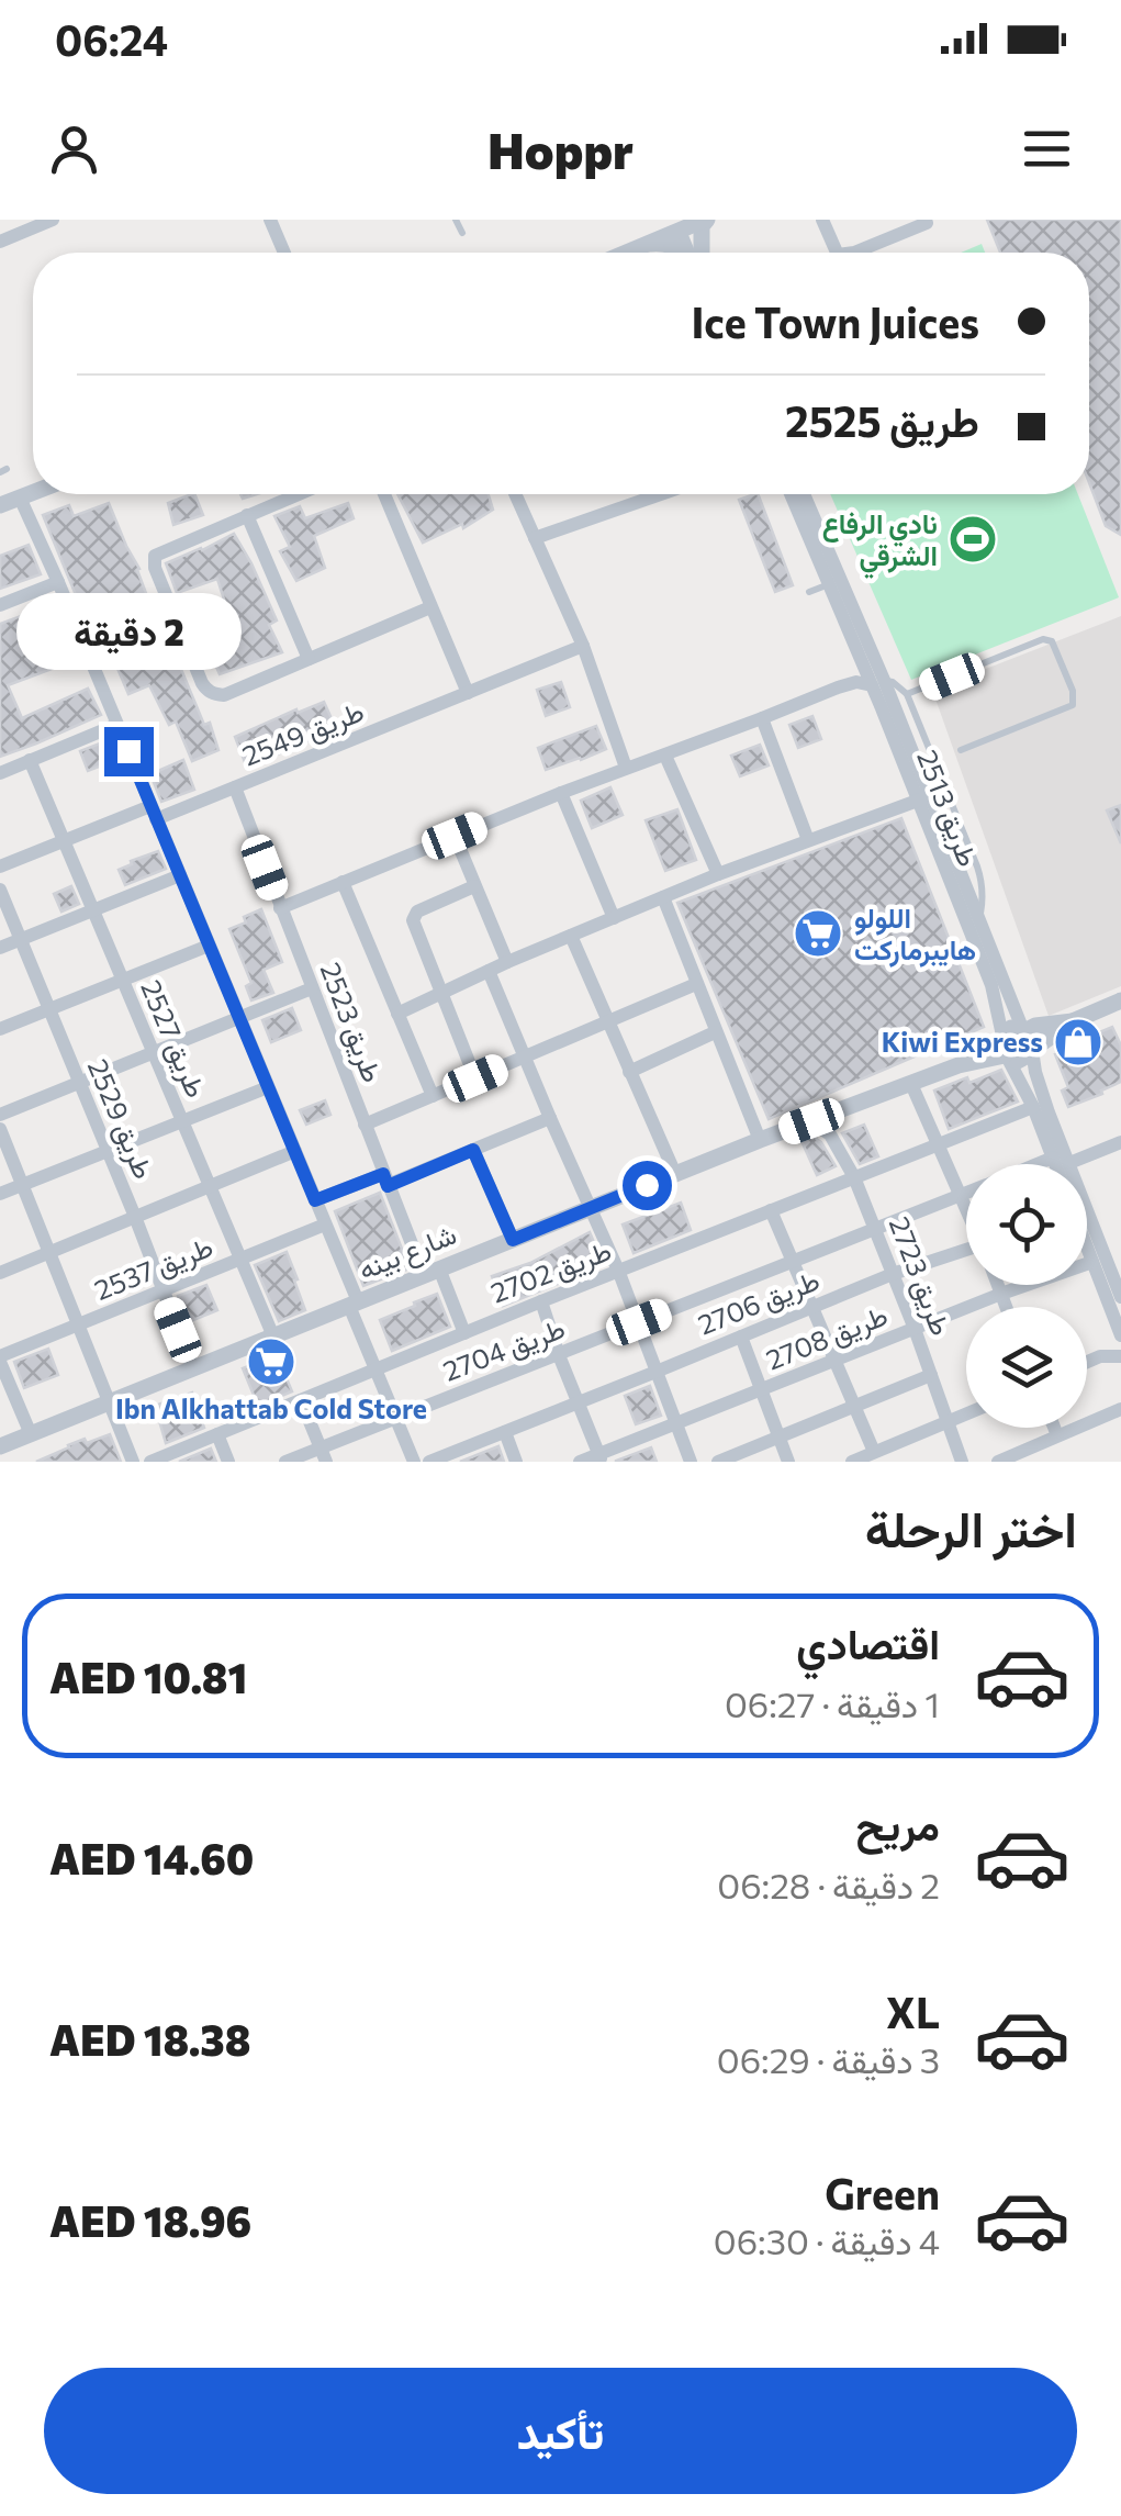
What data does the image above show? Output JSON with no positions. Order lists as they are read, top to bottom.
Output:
{
  "streets": {
    "street": [
      "طريق 2549",
      "طريق 2513",
      "طريق 2523",
      "طريق 2527",
      "طريق 2529",
      "شارع بينه",
      "طريق 2537",
      "طريق 2702",
      "طريق 2723",
      "طريق 2706",
      "طريق 2708",
      "طريق 2704"
    ]
  },
  "crossings": [
    ["طريق 2549", "طريق 2523"],
    ["طريق 2549", "طريق 2527"],
    ["طريق 2513", "شارع بينه"],
    ["طريق 2513", "طريق 2702"],
    ["طريق 2513", "طريق 2704"],
    ["طريق 2523", "شارع بينه"],
    ["طريق 2523", "طريق 2702"],
    ["طريق 2527", "شارع بينه"],
    ["طريق 2527", "طريق 2537"],
    ["طريق 2529", "شارع بينه"],
    ["طريق 2529", "طريق 2537"],
    ["شارع بينه", "طريق 2723"],
    ["طريق 2702", "طريق 2723"],
    ["طريق 2723", "طريق 2706"],
    ["طريق 2723", "طريق 2708"],
    ["طريق 2723", "طريق 2704"]
  ],
  "places": {
    "sports": ["نادي الرفاع الشرقي"],
    "supermarket": ["اللولو هايبرماركت", "Ibn Alkhattab Cold Store"],
    "shop": ["Kiwi Express"]
  },
  "page": {
    "status": "06:24",
    "header": "Hoppr",
    "banner": ["Ice Town Juices", "طريق 2525"],
    "bubble": "2 دقيقة",
    "heading": "اختر الرحلة",
    "list": [
      {
        "name": "اقتصادي",
        "note": "1 دقيقة · 06:27",
        "value": "AED 10.81"
      },
      {
        "name": "مريح",
        "note": "2 دقيقة · 06:28",
        "value": "AED 14.60"
      },
      {
        "name": "XL",
        "note": "3 دقيقة · 06:29",
        "value": "AED 18.38"
      },
      {
        "name": "Green",
        "note": "4 دقيقة · 06:30",
        "value": "AED 18.96"
      }
    ],
    "buttons": "تأكيد"
  }
}
